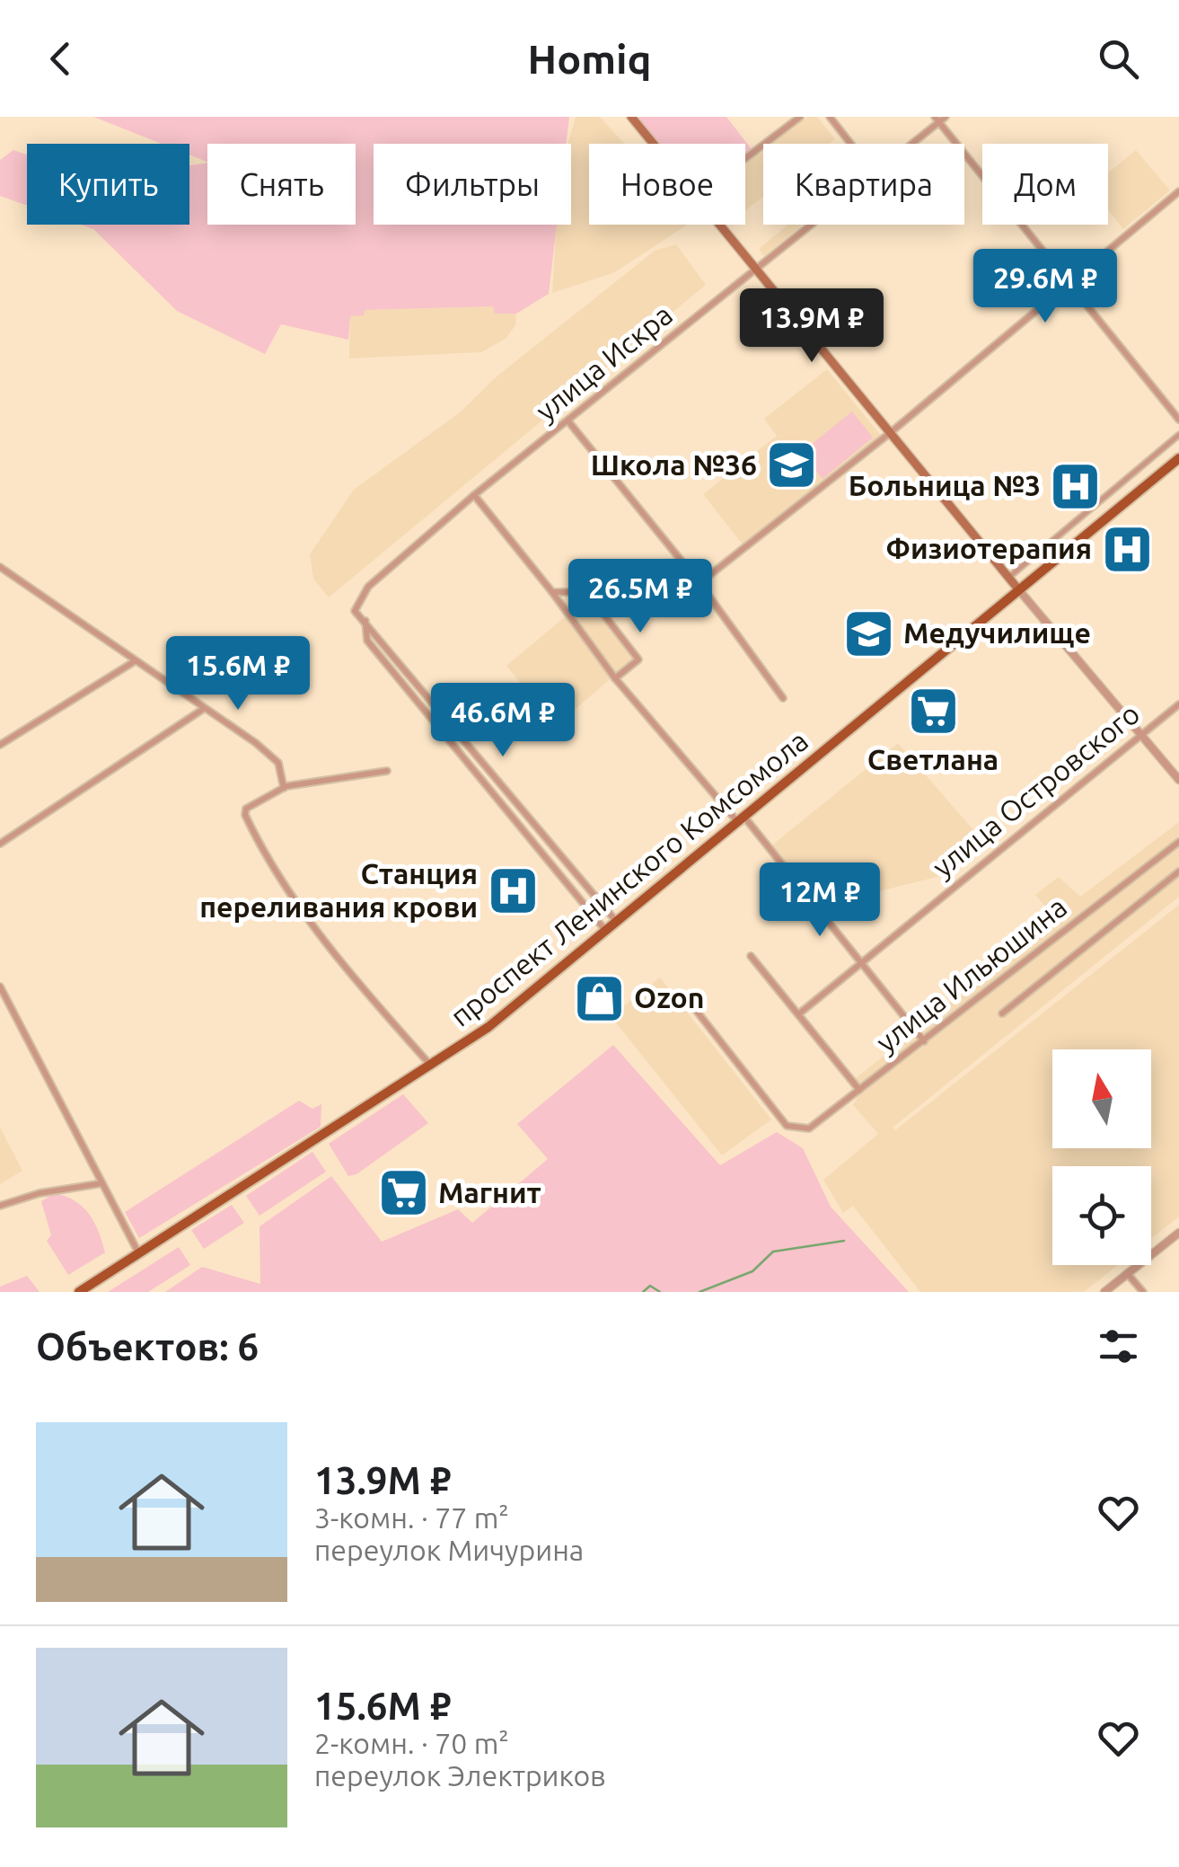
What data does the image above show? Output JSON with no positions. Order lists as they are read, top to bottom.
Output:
{
  "streets": {
    "main road": ["проспект Ленинского Комсомола"],
    "street": ["улица Искра", "улица Островского", "улица Ильюшина"]
  },
  "places": {
    "school or university": ["Школа №36", "Медучилище"],
    "hospital": ["Больница №3", "Физиотерапия", "Станция переливания крови"],
    "supermarket": ["Светлана", "Магнит"],
    "shop": ["Ozon"]
  },
  "north": "top",
  "page": {
    "header": "Homiq",
    "chip": [
      "Купить",
      "Снять",
      "Фильтры",
      "Новое",
      "Квартира",
      "Дом"
    ],
    "price": [
      "29.6M ₽",
      "13.9M ₽",
      "26.5M ₽",
      "15.6M ₽",
      "46.6M ₽",
      "12M ₽"
    ],
    "heading": "Объектов: 6",
    "list": [
      {
        "name": "13.9M ₽",
        "note": "3-комн. · 77 m² · переулок Мичурина"
      },
      {
        "name": "15.6M ₽",
        "note": "2-комн. · 70 m² · переулок Электриков"
      }
    ]
  }
}
